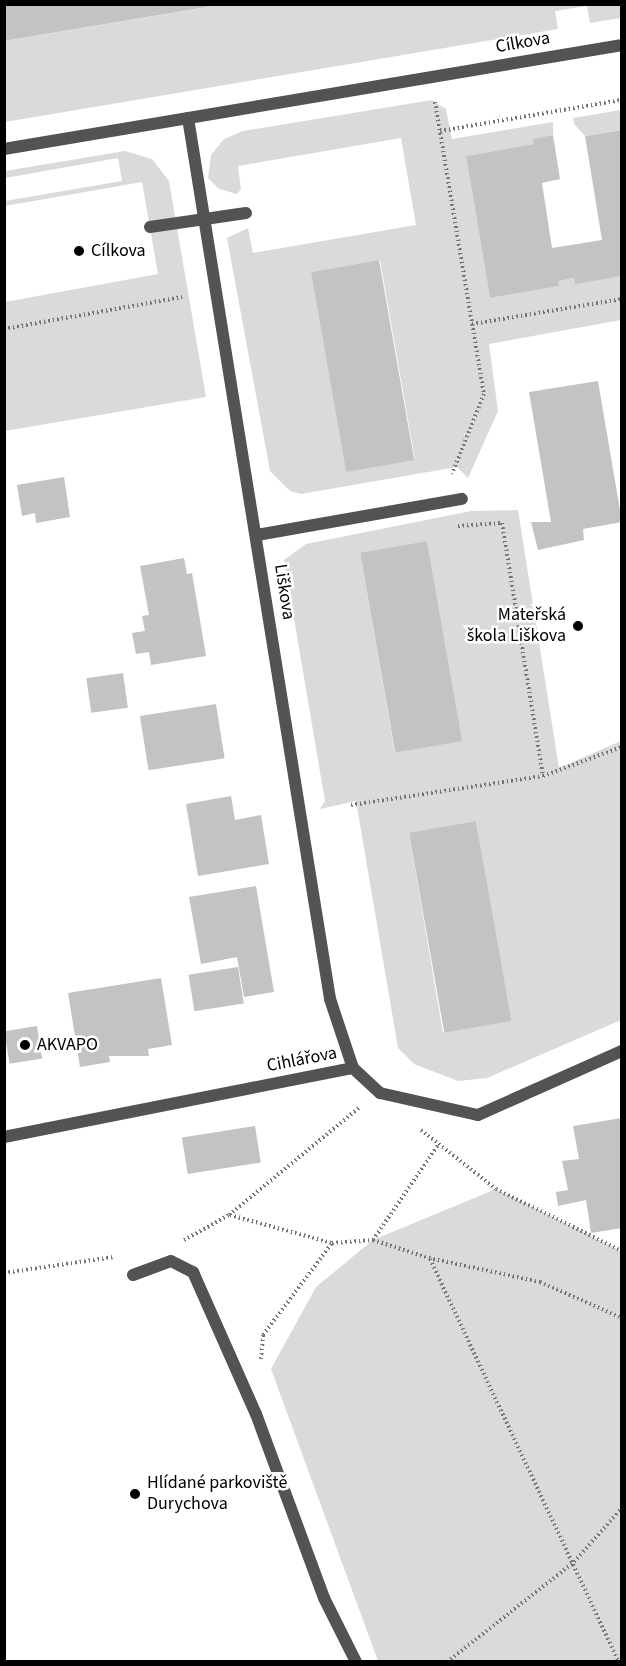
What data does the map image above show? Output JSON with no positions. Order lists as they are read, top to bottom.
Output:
{
  "streets": {
    "street": ["Cílkova", "Liškova", "Cihlářova"]
  },
  "crossings": [
    ["Cílkova", "Liškova"],
    ["Liškova", "Cihlářova"]
  ],
  "places": [
    "Cílkova",
    "Mateřská škola Liškova",
    "AKVAPO",
    "Hlídané parkoviště Durychova"
  ]
}
